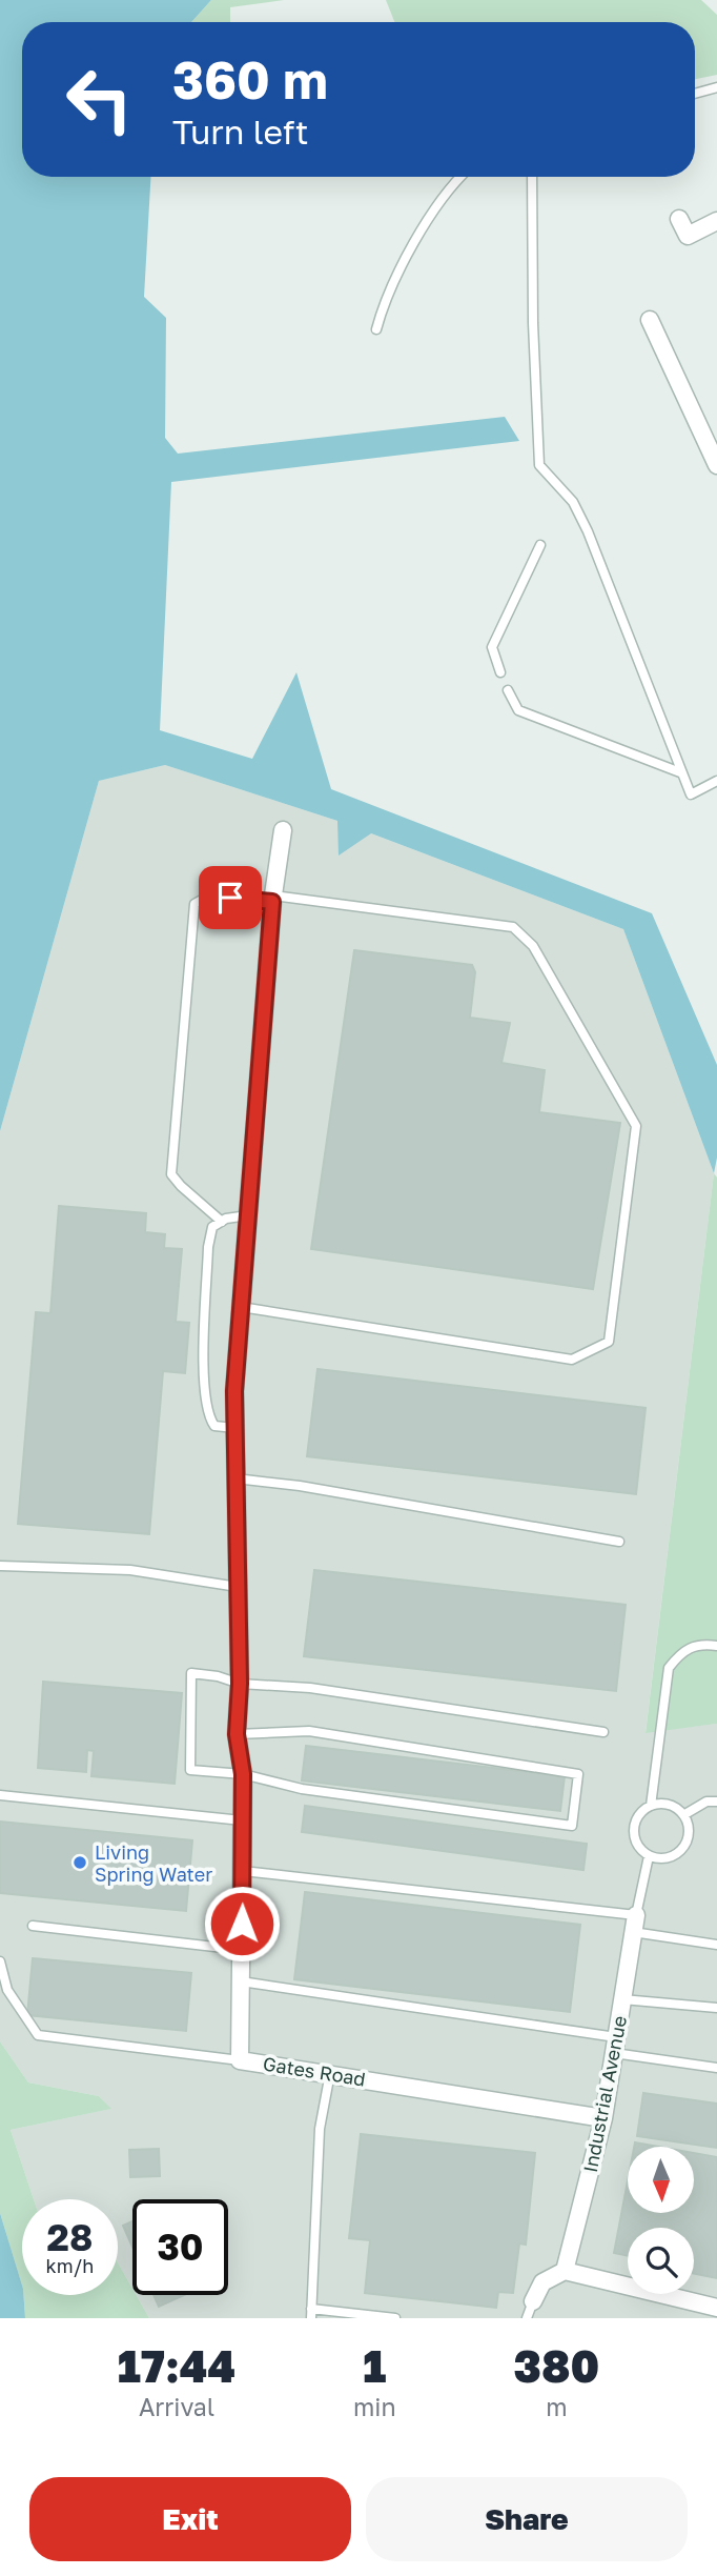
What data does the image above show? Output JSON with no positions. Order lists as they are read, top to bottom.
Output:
{
  "streets": {
    "street": ["Gates Road", "Industrial Avenue"]
  },
  "crossings": [
    ["Gates Road", "Industrial Avenue"]
  ],
  "places": ["Living Spring Water"],
  "north": "bottom",
  "page": {
    "turn": ["360 m", "Turn left"],
    "speed": "28 km/h",
    "limit": "30",
    "eta": [
      "17:44",
      "Arrival",
      "1",
      "min",
      "380",
      "m"
    ],
    "buttons": ["Exit", "Share"]
  }
}
